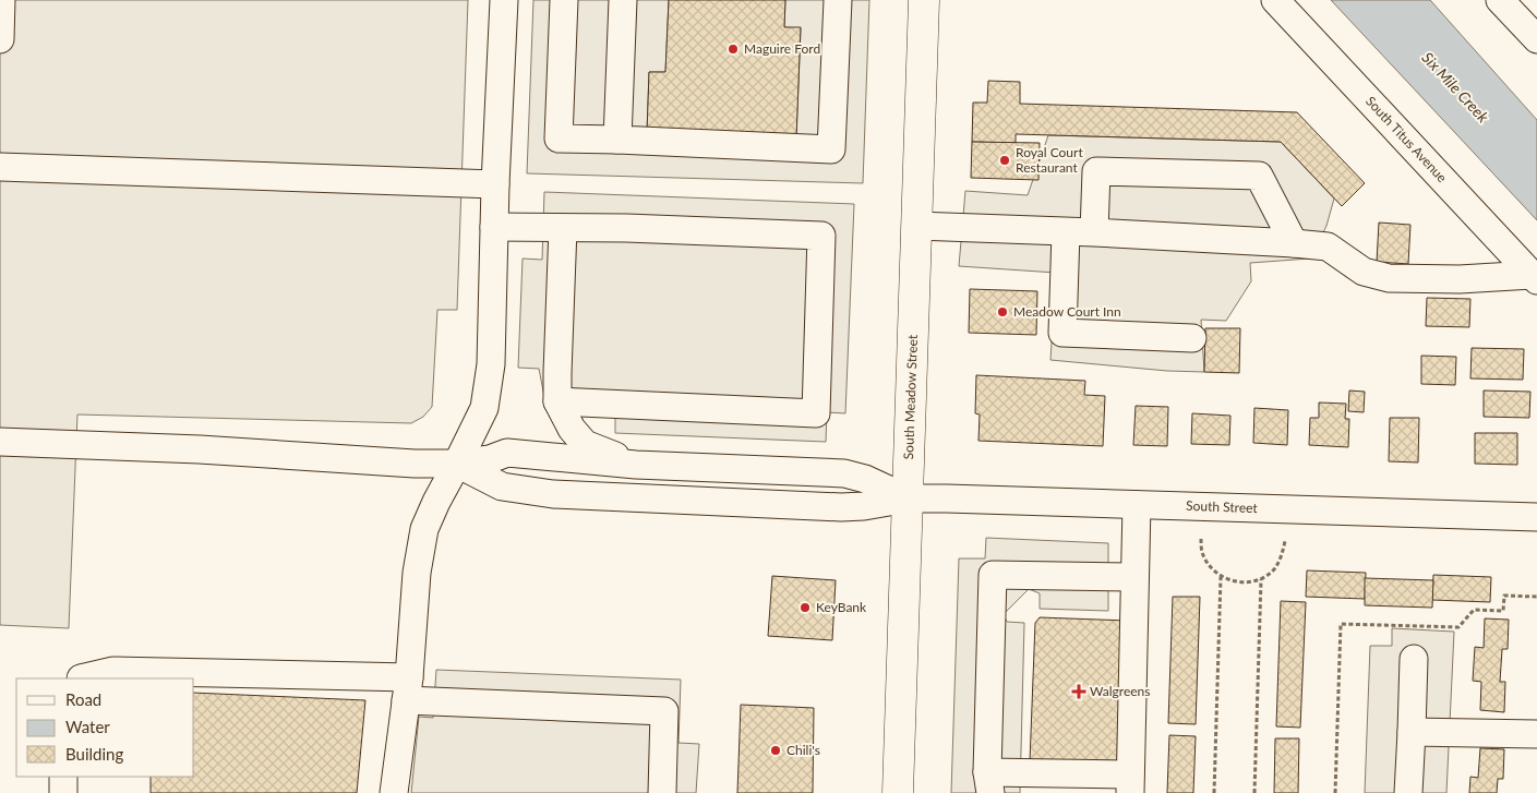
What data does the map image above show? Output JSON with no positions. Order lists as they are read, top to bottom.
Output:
{
  "streets": {
    "highway": ["South Meadow Street"],
    "street": ["South Titus Avenue", "South Street"]
  },
  "crossings": [
    ["South Meadow Street", "South Street"]
  ],
  "water": ["Six Mile Creek"],
  "places": {
    "other": [
      "Maguire Ford",
      "Royal Court Restaurant",
      "Meadow Court Inn",
      "KeyBank",
      "Chili's"
    ],
    "health": ["Walgreens"]
  },
  "legend": ["Road", "Water", "Building"]
}
